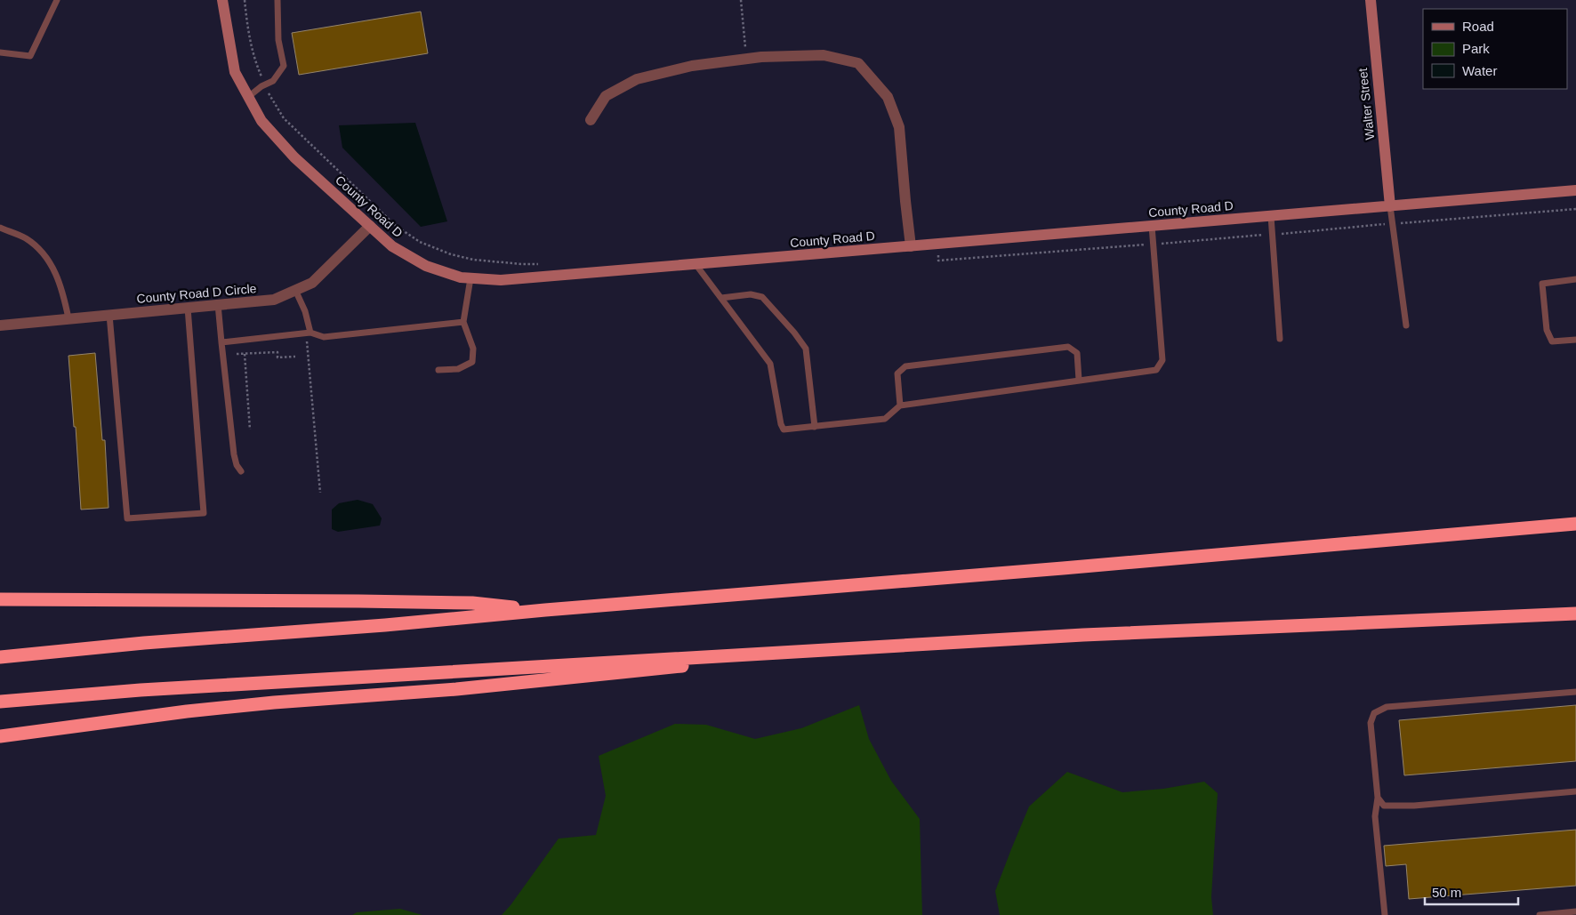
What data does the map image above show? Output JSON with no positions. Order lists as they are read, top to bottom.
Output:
{
  "streets": {
    "street": ["Walter Street", "County Road D", "County Road D Circle"]
  },
  "crossings": [
    ["Walter Street", "County Road D"],
    ["County Road D", "County Road D Circle"]
  ],
  "legend": ["Road", "Park", "Water"],
  "scale_bar": "50 m"
}
